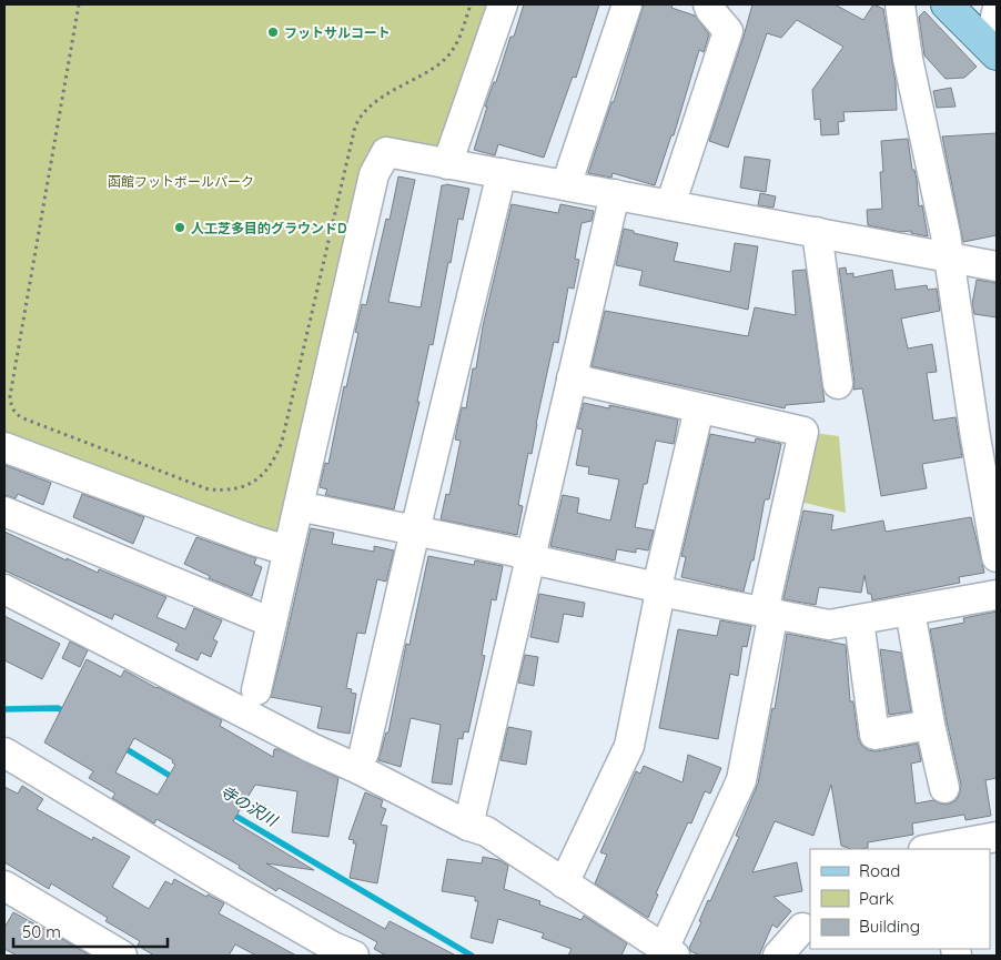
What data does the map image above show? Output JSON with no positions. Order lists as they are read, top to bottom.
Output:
{
  "water": ["寺の沢川"],
  "parks": ["函館フットボールパーク"],
  "places": ["フットサルコート", "人工芝多目的グラウンドD"],
  "legend": ["Road", "Park", "Building"],
  "scale_bar": "50 m"
}
